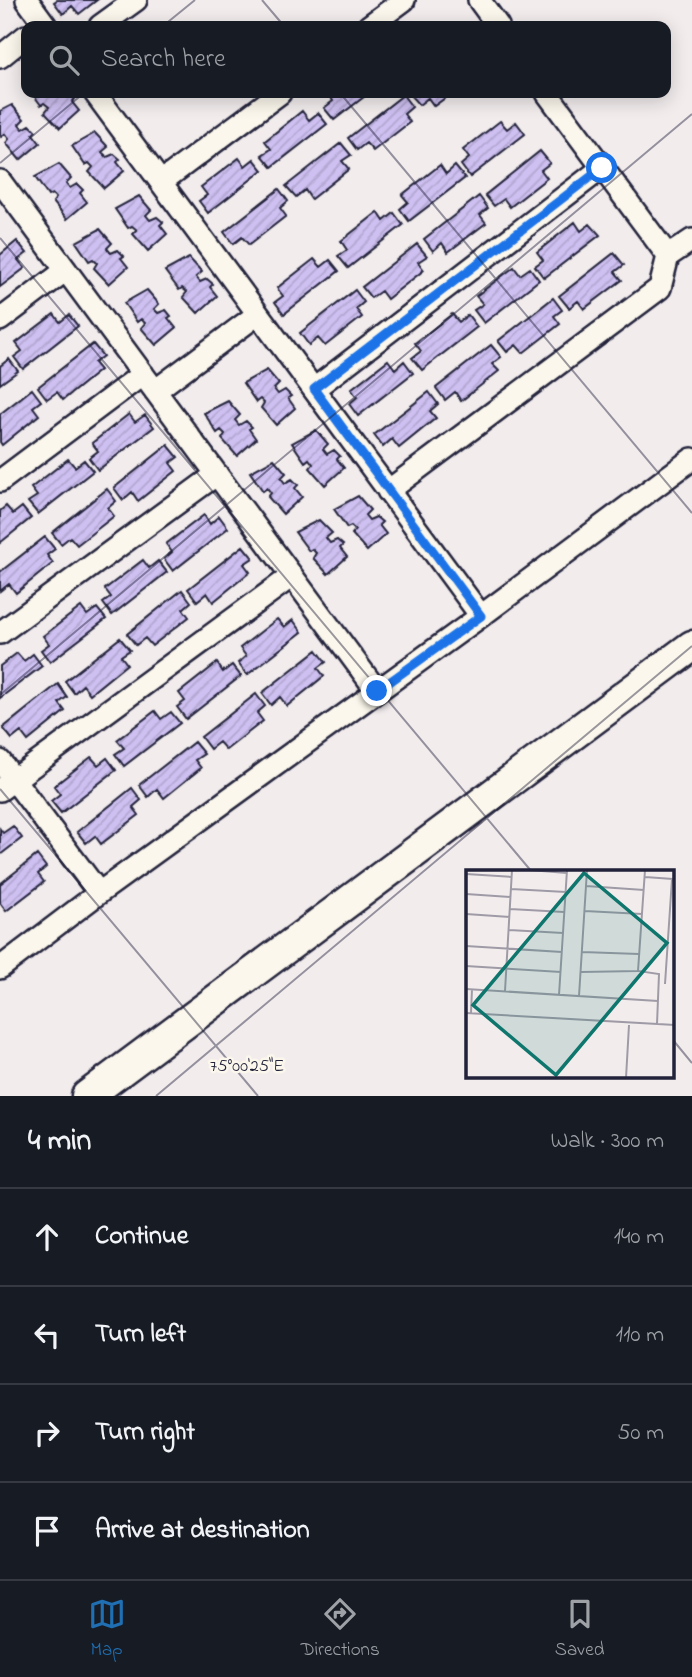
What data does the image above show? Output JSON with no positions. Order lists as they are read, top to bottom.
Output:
{
  "page": {
    "search": "Search here",
    "heading": ["4 min", "Walk · 300 m"],
    "list": [
      ["Continue", "140 m"],
      ["Turn left", "110 m"],
      ["Turn right", "50 m"],
      "Arrive at destination"
    ],
    "nav": ["Map", "Directions", "Saved"]
  },
  "coordinates": ["75°00'25\"E"]
}
